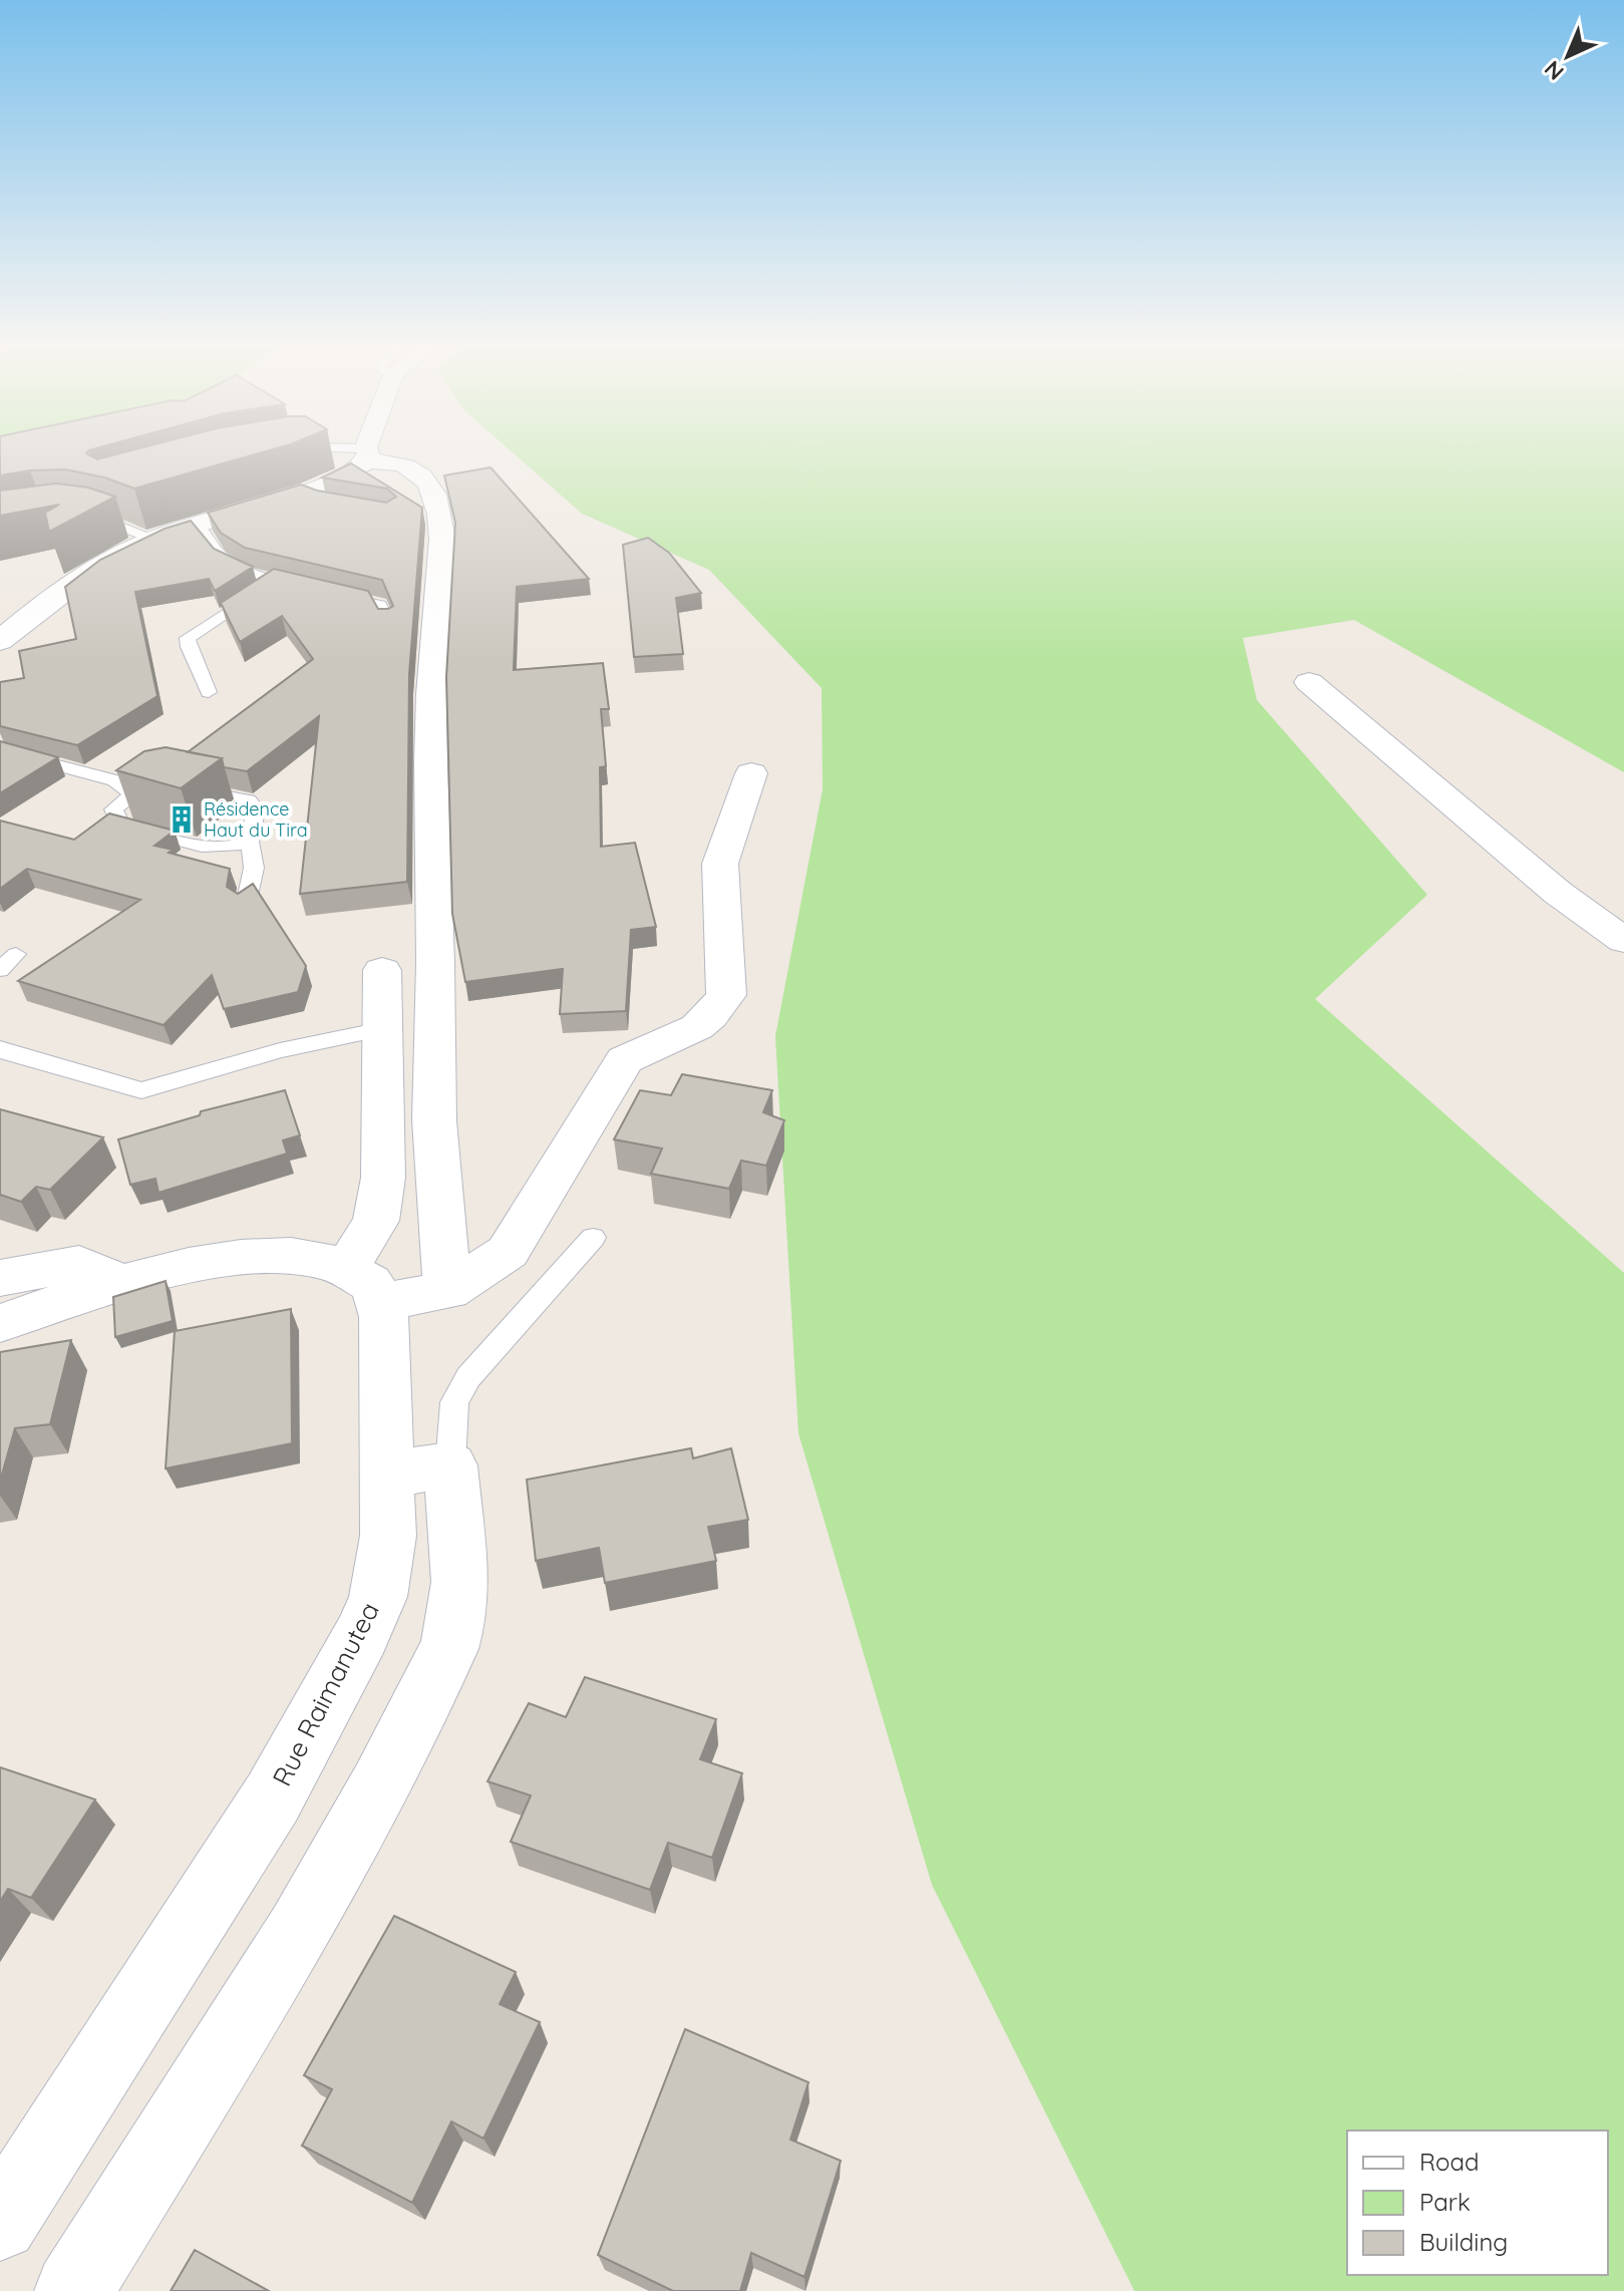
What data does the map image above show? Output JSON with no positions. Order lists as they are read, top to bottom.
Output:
{
  "streets": {
    "street": ["Rue Raimanutea"]
  },
  "places": {
    "building": ["Résidence Haut du Tira"]
  },
  "legend": ["Road", "Park", "Building"],
  "north": "bottom left"
}
